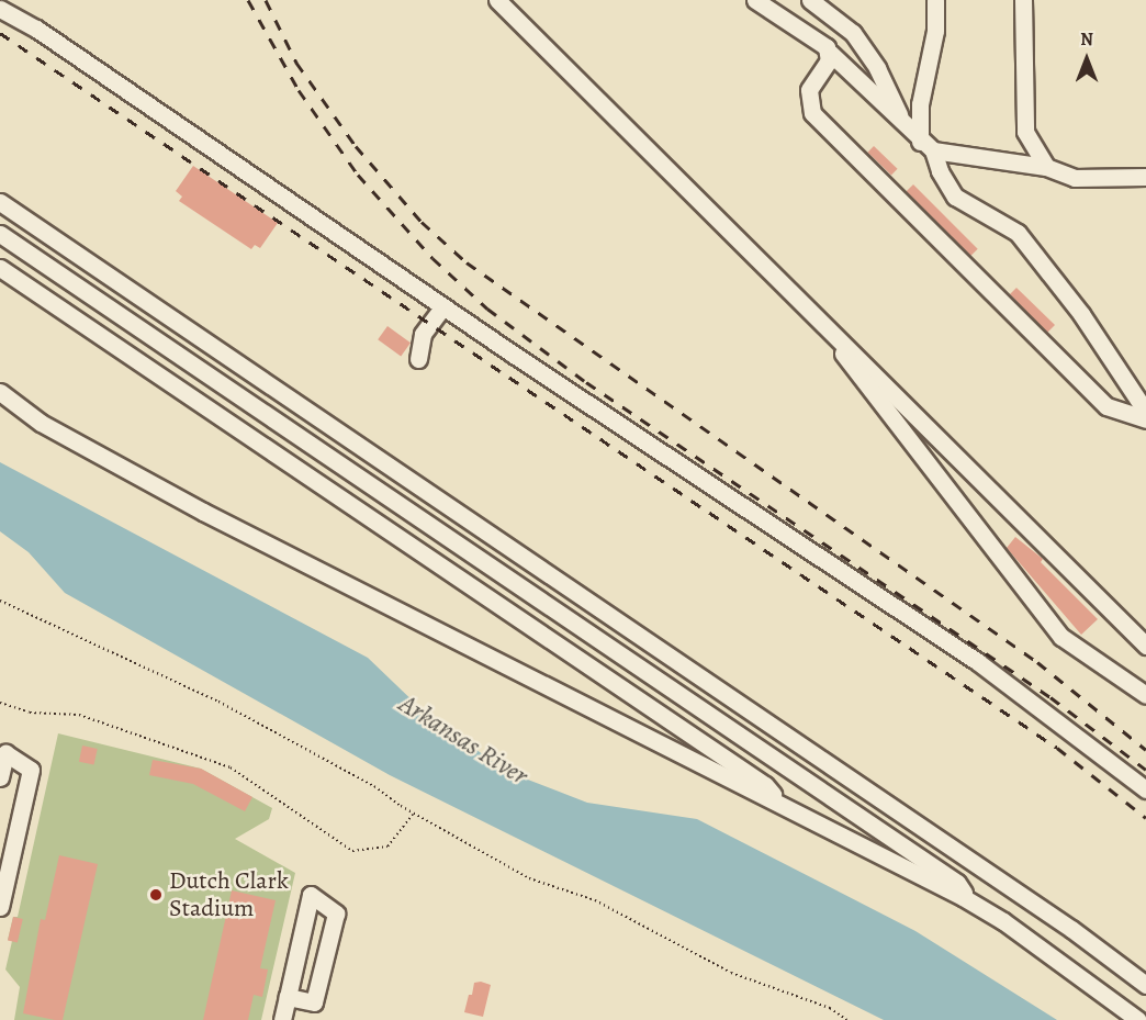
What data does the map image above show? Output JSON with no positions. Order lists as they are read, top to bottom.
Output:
{
  "water": ["Arkansas River"],
  "places": ["Dutch Clark Stadium"],
  "north": "top"
}
